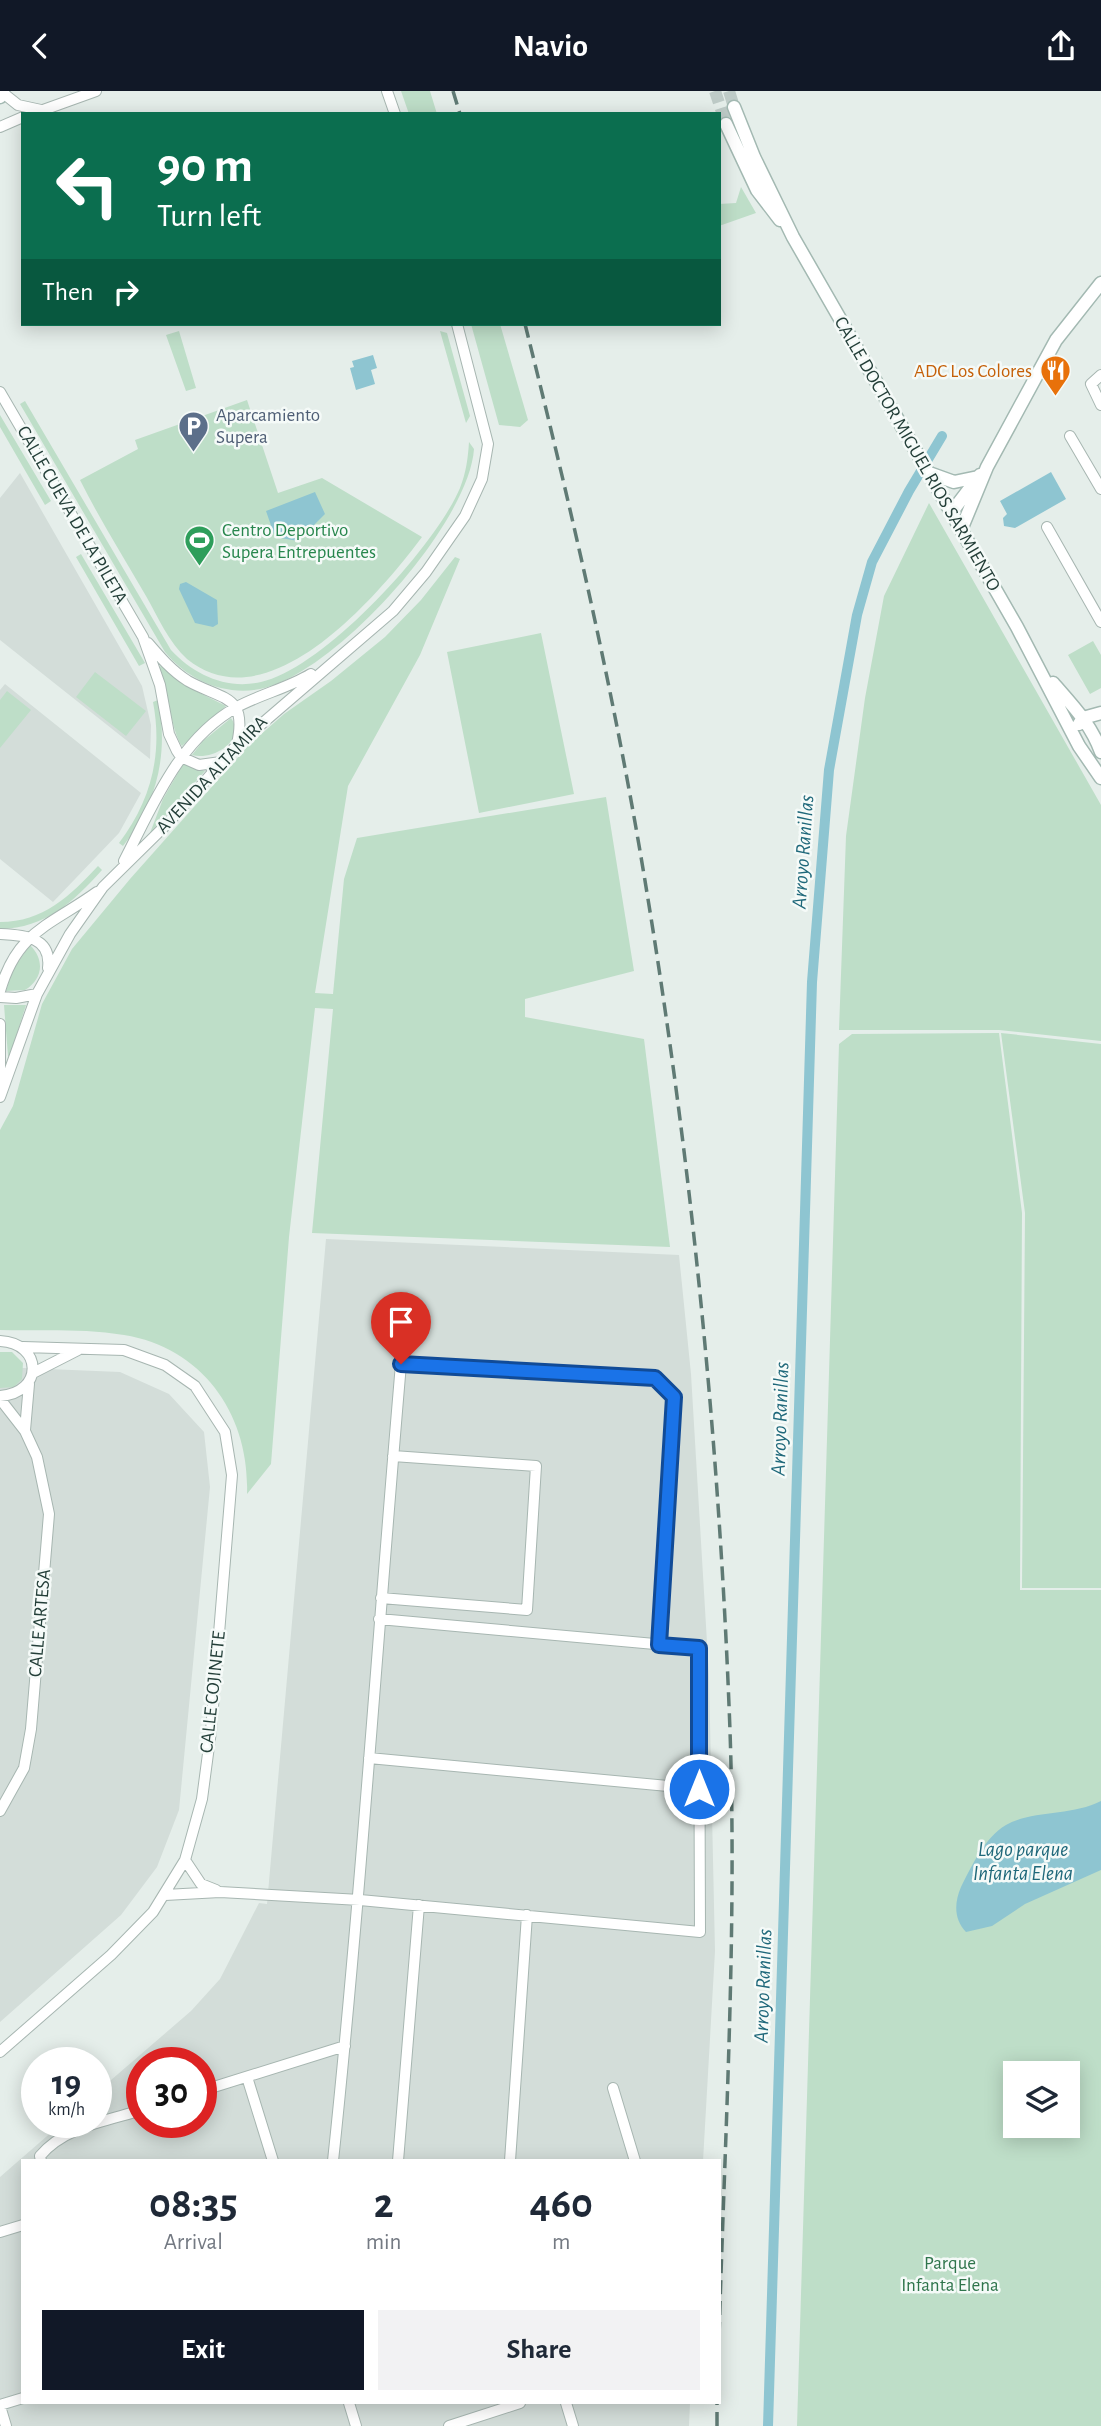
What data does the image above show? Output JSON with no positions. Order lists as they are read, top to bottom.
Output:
{
  "streets": {
    "main road": ["CALLE DOCTOR MIGUEL RIOS SARMIENTO"],
    "street": [
      "CALLE CUEVA DE LA PILETA",
      "AVENIDA ALTAMIRA",
      "CALLE ARTESA",
      "CALLE COJINETE"
    ]
  },
  "crossings": [
    ["CALLE ARTESA", "CALLE COJINETE"]
  ],
  "water": ["Arroyo Ranillas", "Lago parque Infanta Elena"],
  "parks": ["Parque Infanta Elena"],
  "places": {
    "restaurant": ["ADC Los Colores"],
    "parking": ["Aparcamiento Supera"],
    "sports": ["Centro Deportivo Supera Entrepuentes"]
  },
  "page": {
    "header": "Navio",
    "turn": ["90 m", "Turn left"],
    "then": "Then",
    "speed": "19 km/h",
    "limit": "30",
    "eta": [
      "08:35",
      "Arrival",
      "2",
      "min",
      "460",
      "m"
    ],
    "buttons": ["Exit", "Share"]
  }
}
